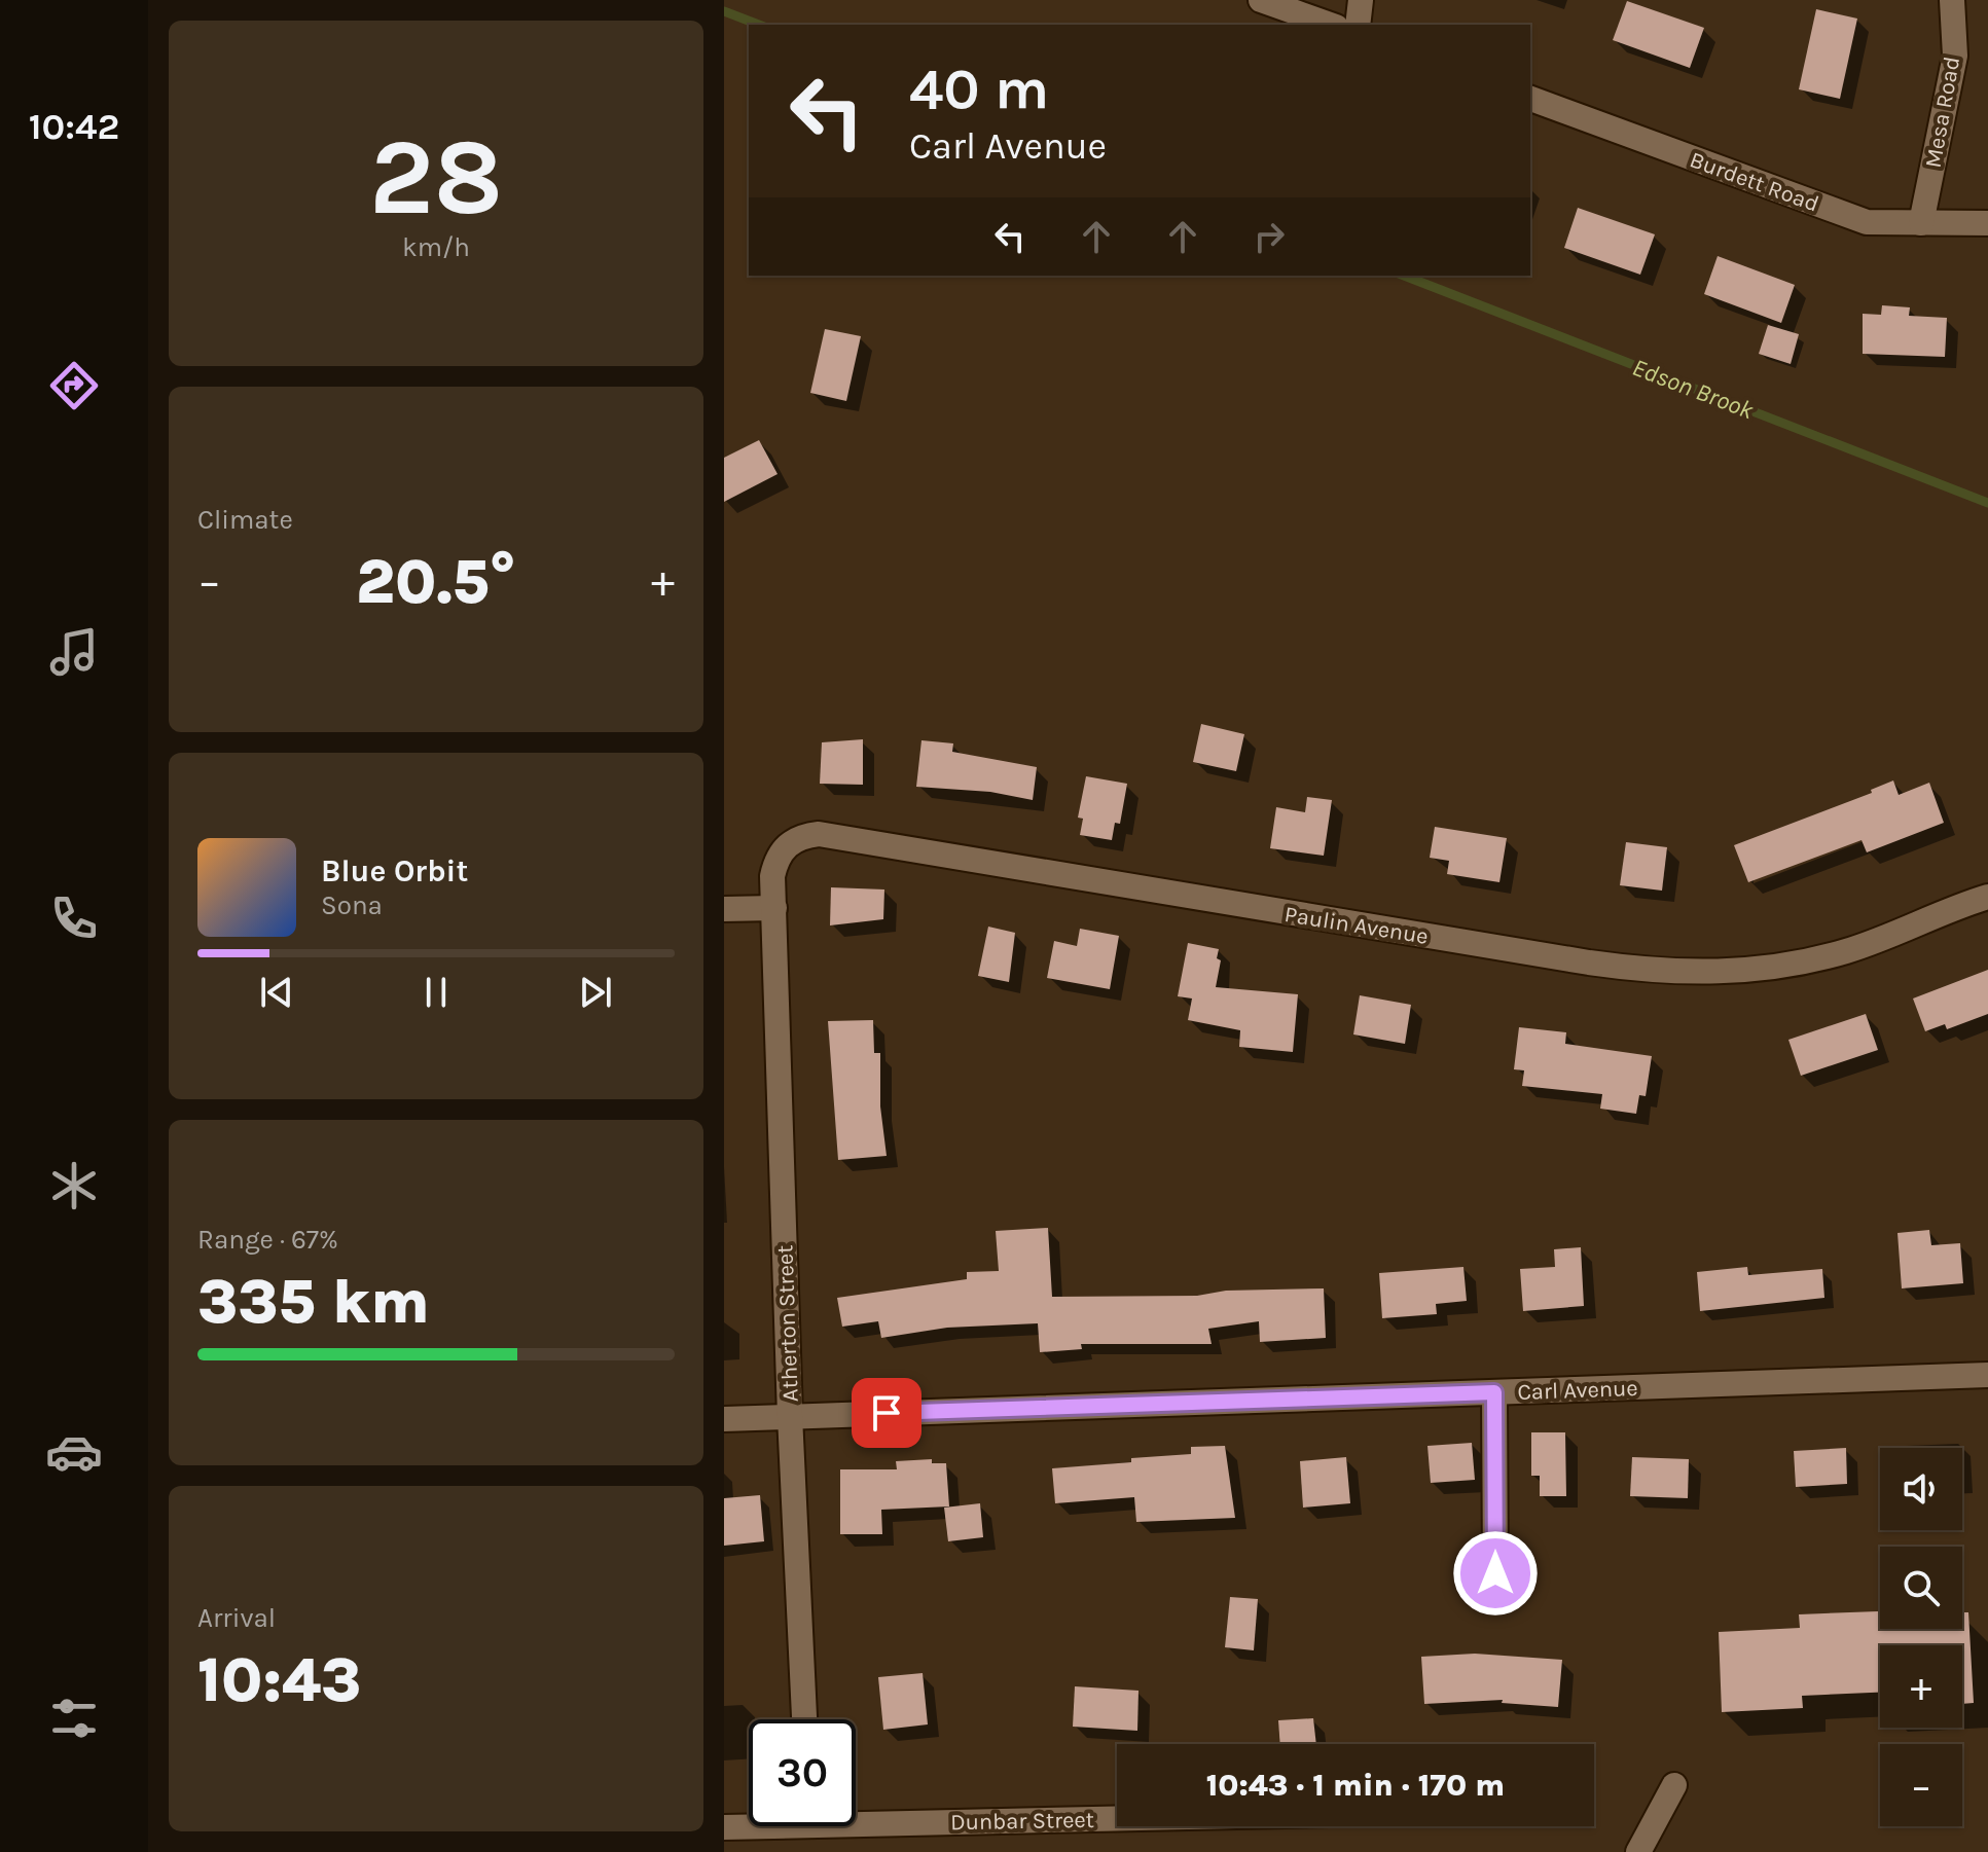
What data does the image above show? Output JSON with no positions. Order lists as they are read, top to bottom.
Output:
{
  "streets": {
    "street": [
      "Mesa Road",
      "Burdett Road",
      "Paulin Avenue",
      "Atherton Street",
      "Carl Avenue",
      "Dunbar Street"
    ]
  },
  "crossings": [
    ["Mesa Road", "Burdett Road"],
    ["Paulin Avenue", "Atherton Street"],
    ["Atherton Street", "Carl Avenue"]
  ],
  "water": ["Edson Brook"],
  "page": {
    "tabs": "10:42",
    "tile": [
      ["28", "km/h"],
      "Climate",
      ["Range · 67%", "335 km"],
      ["Arrival", "10:43"]
    ],
    "turn": ["40 m", "Carl Avenue"],
    "heat": ["−", "20.5°", "+"],
    "song": ["Blue Orbit", "Sona"],
    "map_buttons": ["+", "−"],
    "limit": "30",
    "trip": "10:43 · 1 min · 170 m"
  }
}
